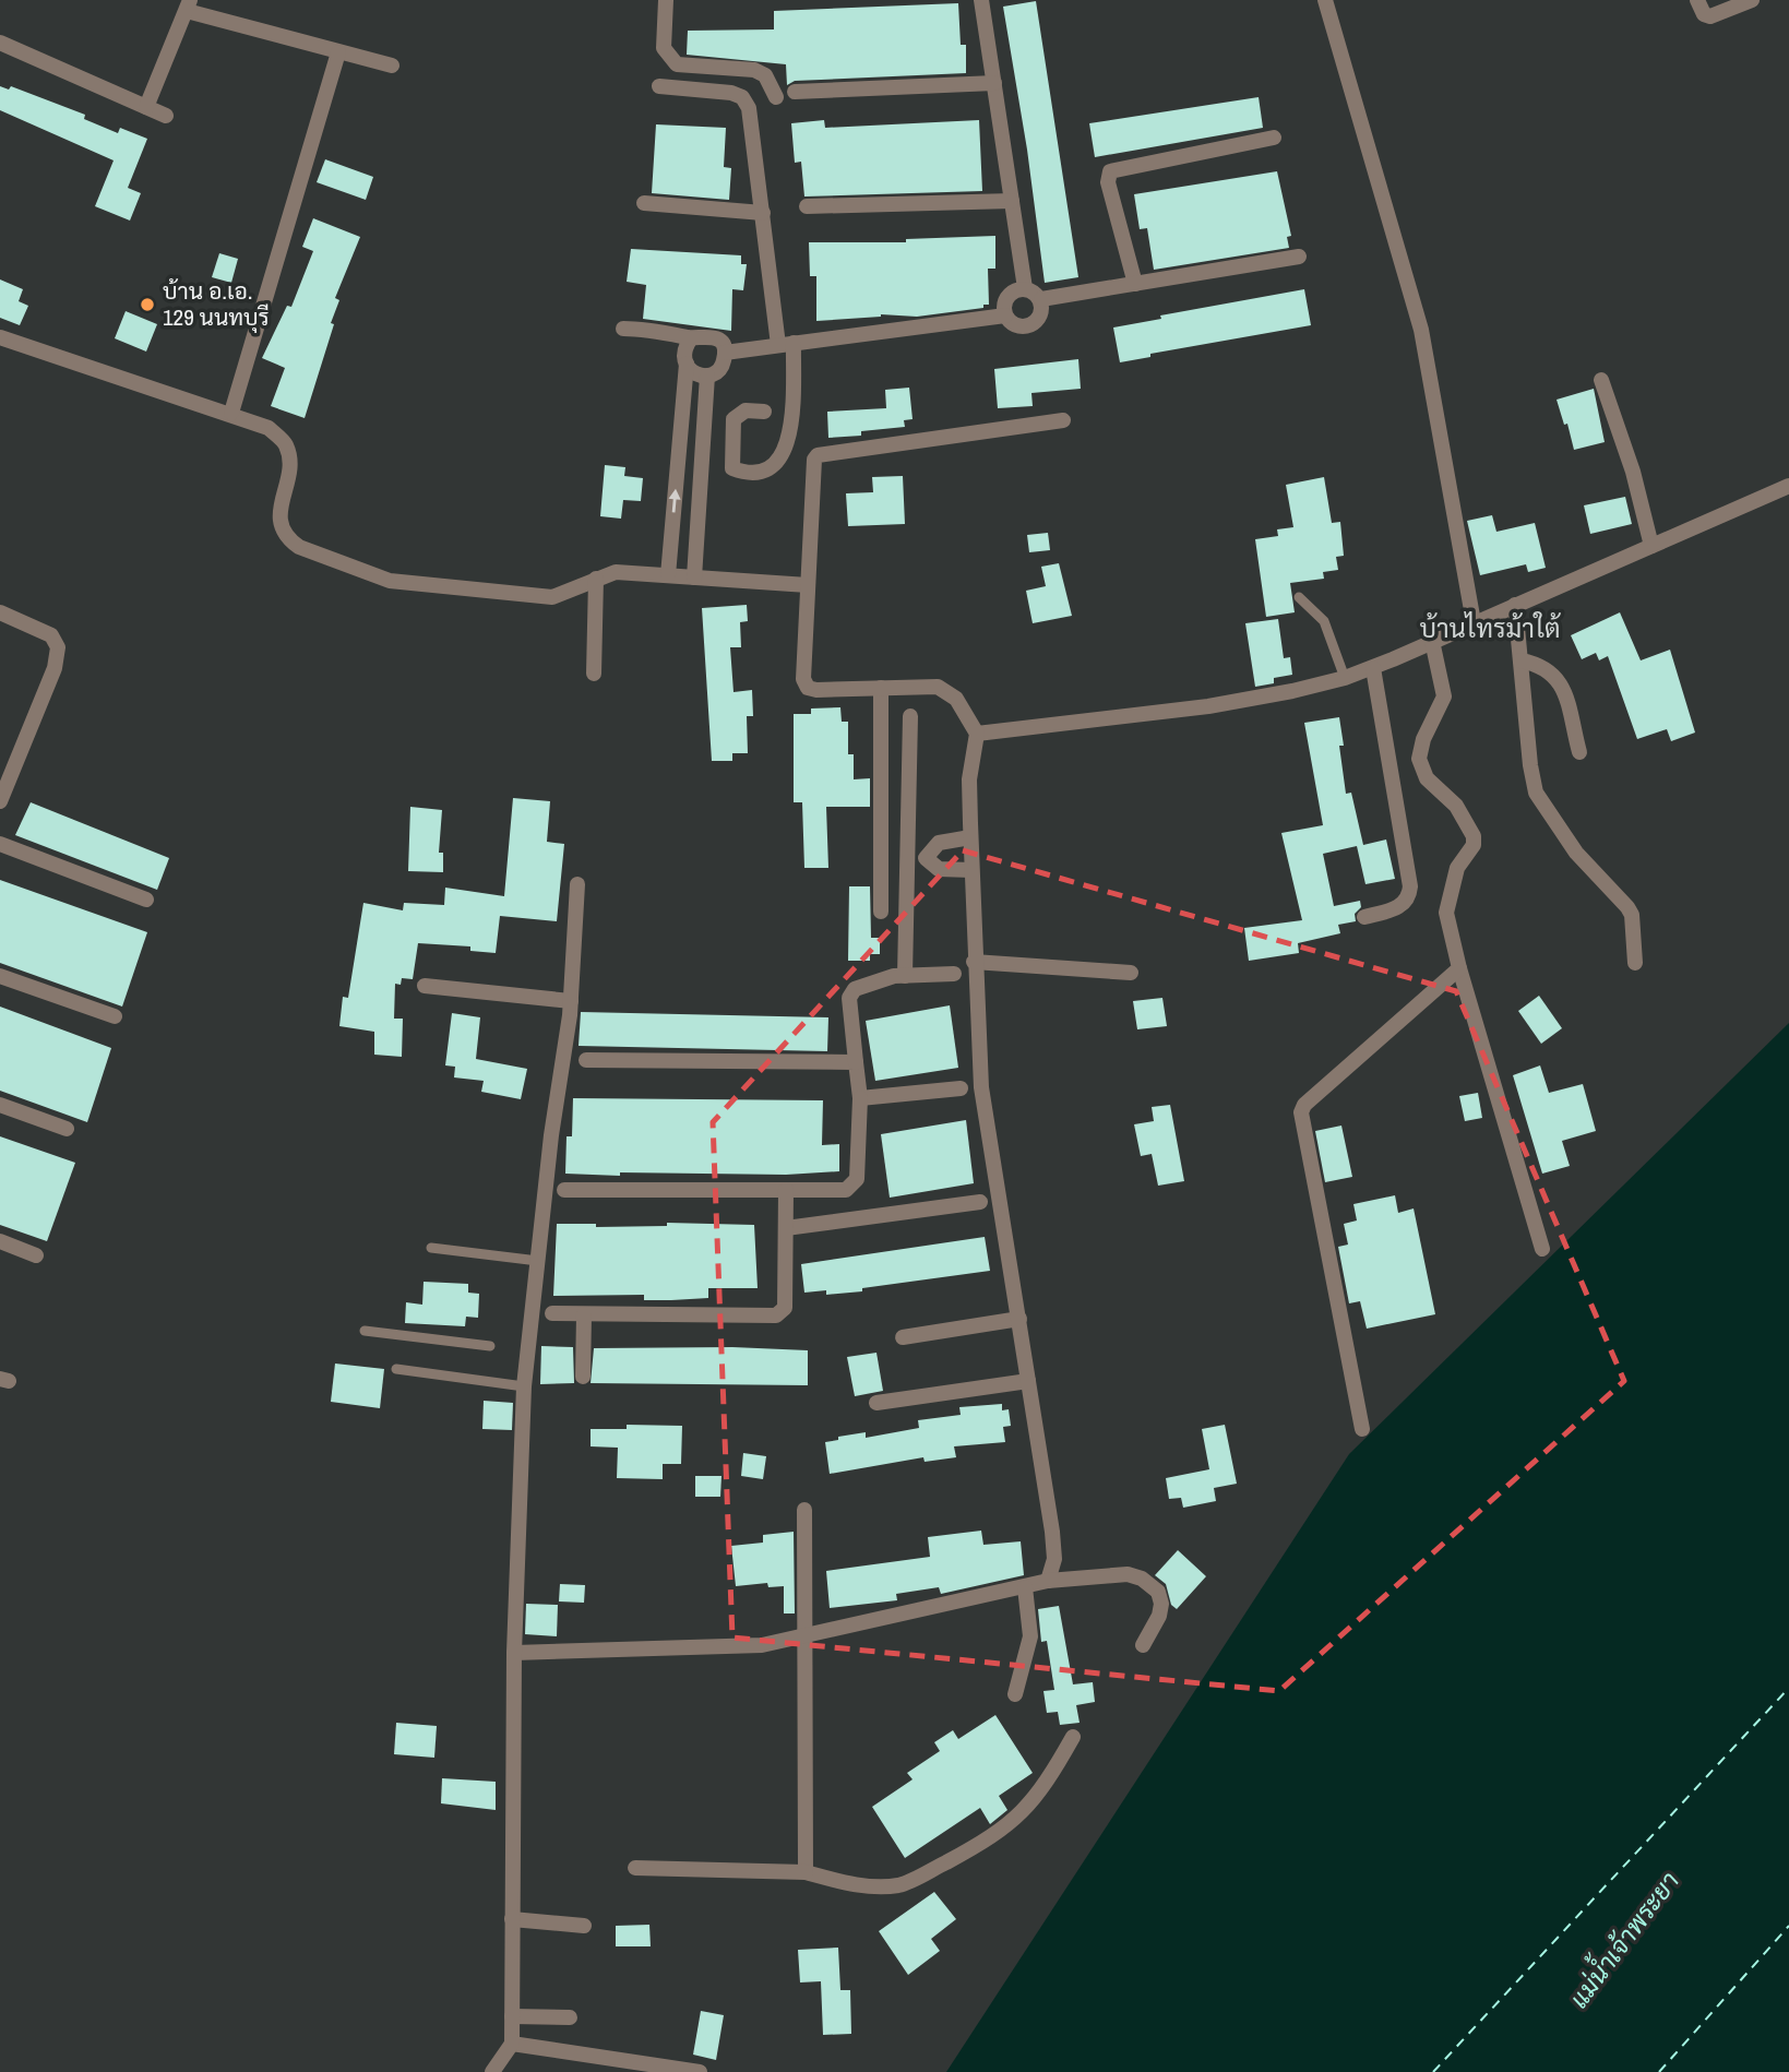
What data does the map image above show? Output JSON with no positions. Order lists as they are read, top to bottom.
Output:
{
  "districts": ["บ้านไทรม้าใต้"],
  "water": ["แม่น้ำเจ้าพระยา"],
  "places": ["บ้าน อ.เอ. 129 นนทบุรี"]
}
